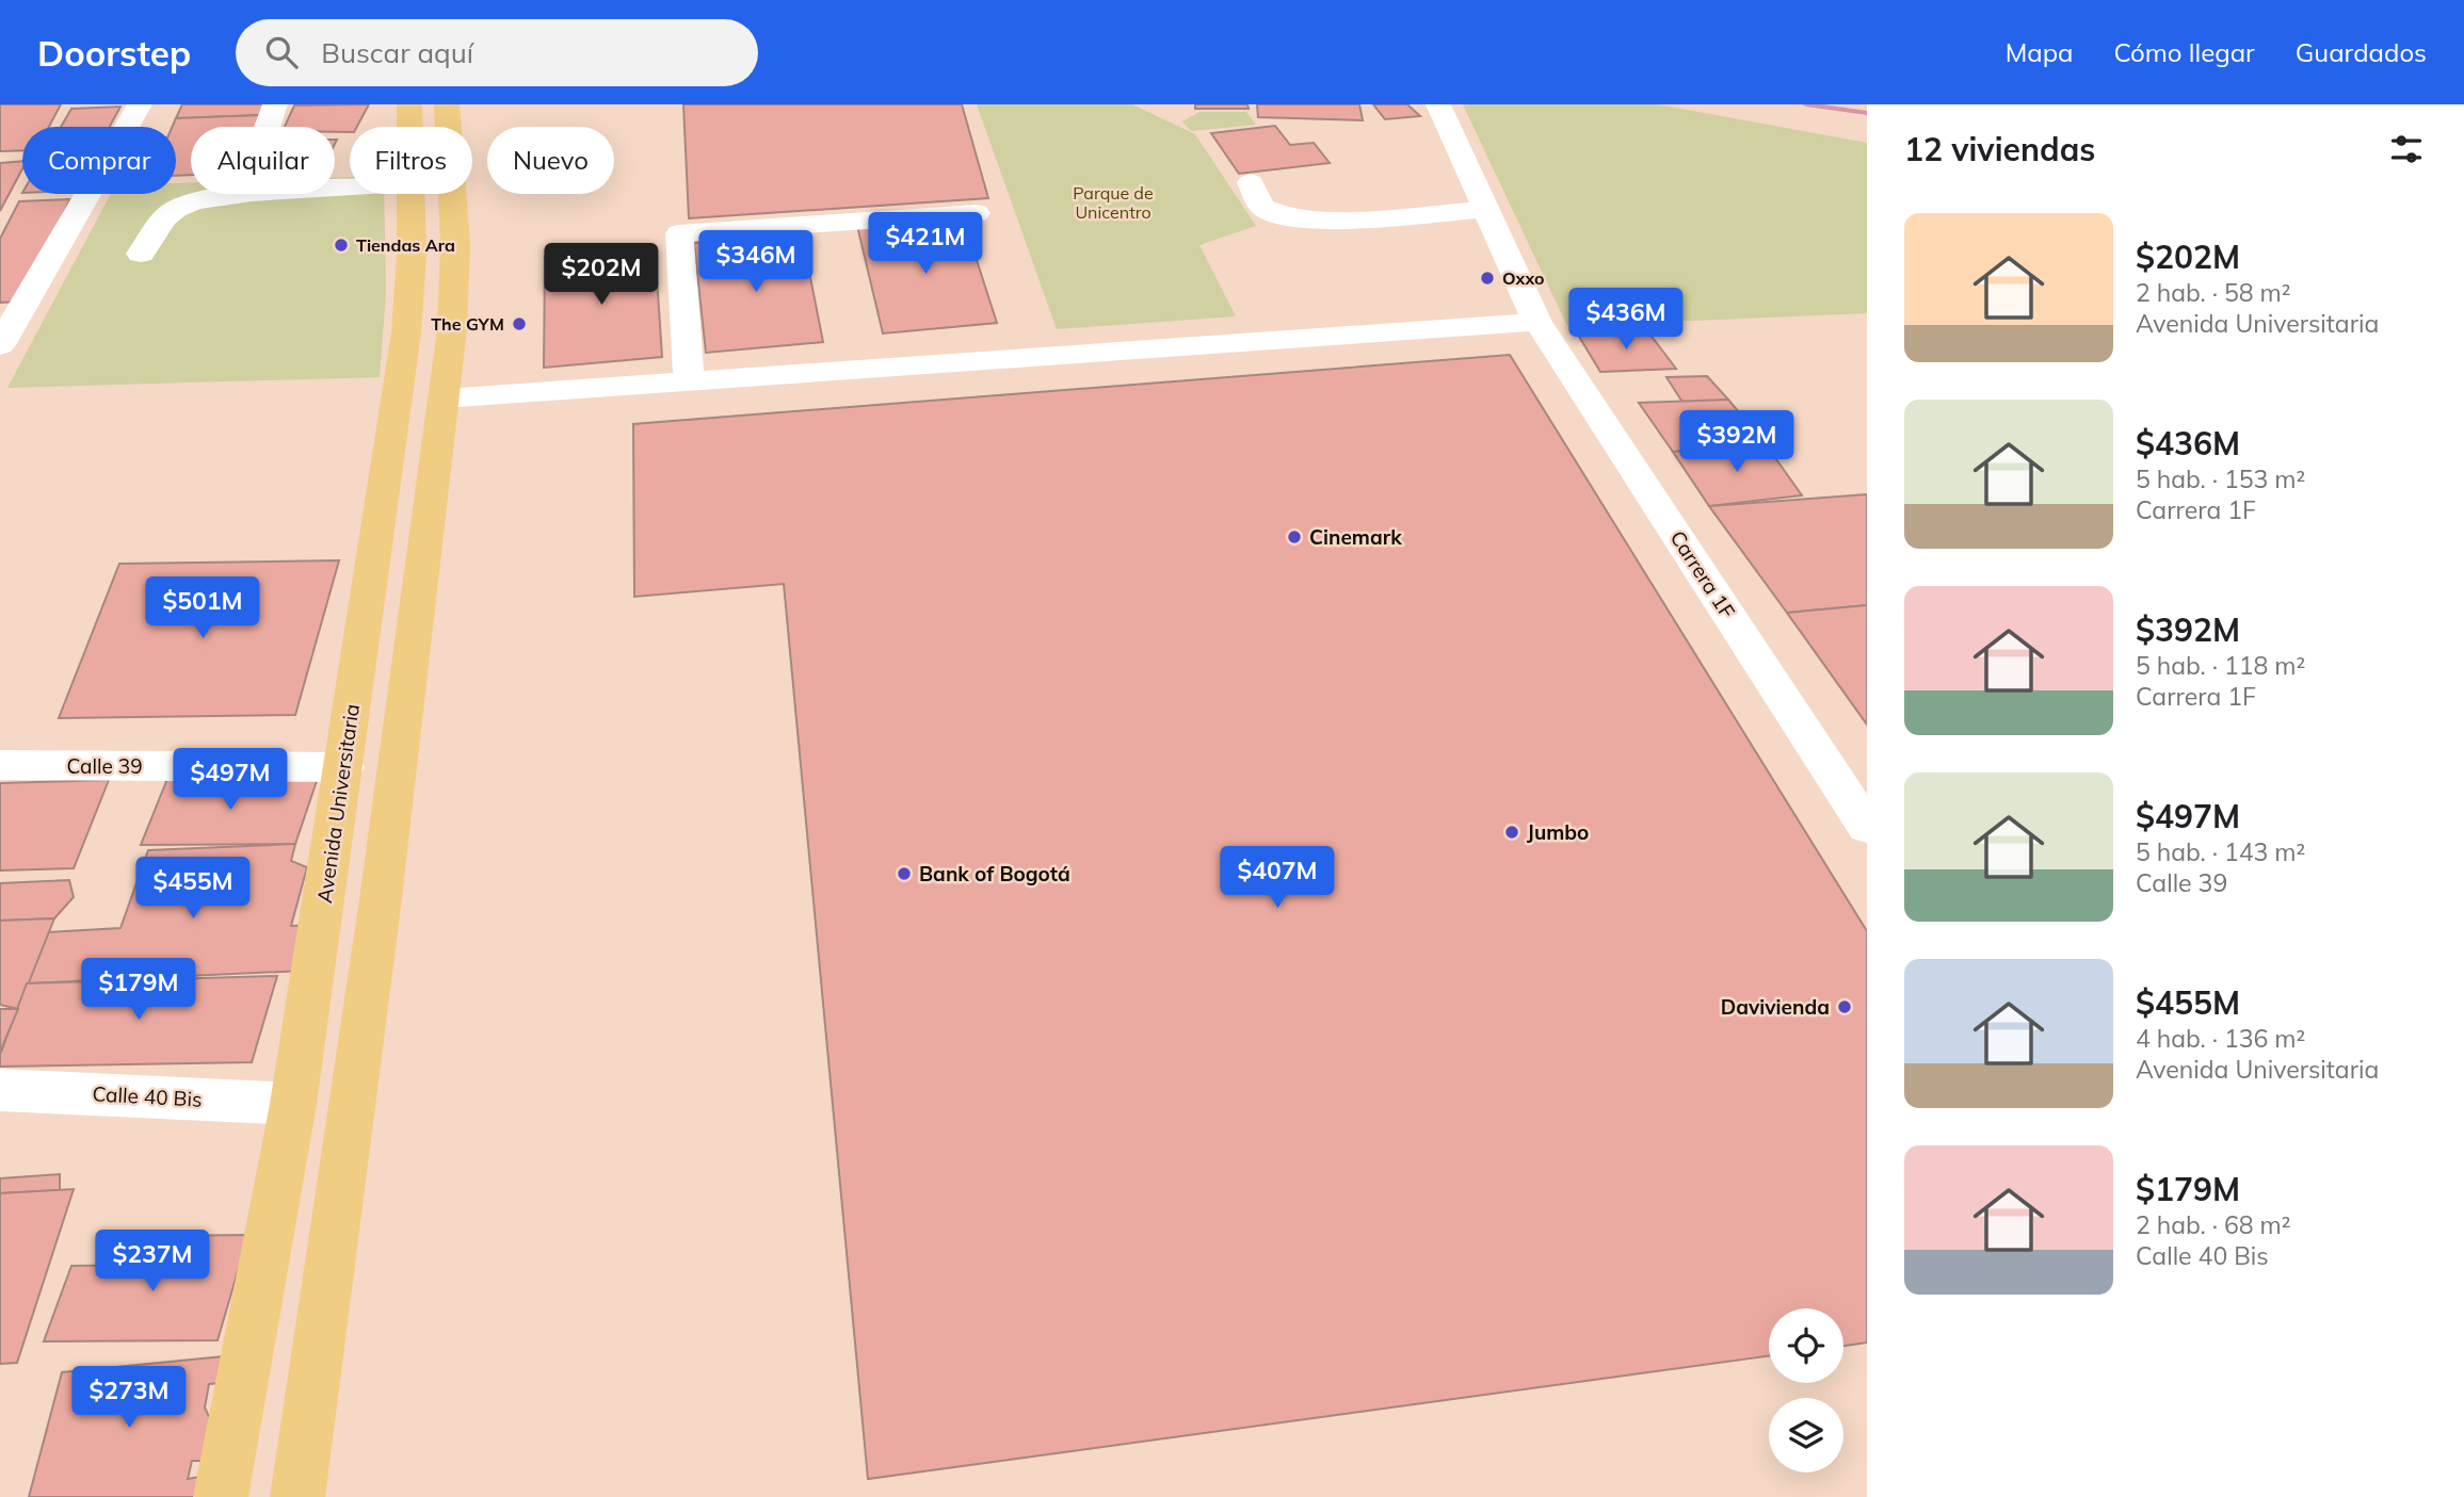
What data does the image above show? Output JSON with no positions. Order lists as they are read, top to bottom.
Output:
{
  "streets": {
    "main road": ["Avenida Universitaria"],
    "street": ["Carrera 1F", "Calle 39", "Calle 40 Bis"]
  },
  "crossings": [
    ["Calle 39", "Avenida Universitaria"],
    ["Avenida Universitaria", "Calle 40 Bis"]
  ],
  "parks": ["Parque de Unicentro"],
  "places": [
    "Tiendas Ara",
    "Oxxo",
    "The GYM",
    "Cinemark",
    "Jumbo",
    "Bank of Bogotá",
    "Davivienda"
  ],
  "page": {
    "header": "Doorstep",
    "search": "Buscar aquí",
    "nav": ["Mapa", "Cómo llegar", "Guardados"],
    "heading": "12 viviendas",
    "chip": [
      "Comprar",
      "Alquilar",
      "Filtros",
      "Nuevo"
    ],
    "list": [
      {
        "name": "$202M",
        "note": "2 hab. · 58 m² · Avenida Universitaria"
      },
      {
        "name": "$436M",
        "note": "5 hab. · 153 m² · Carrera 1F"
      },
      {
        "name": "$392M",
        "note": "5 hab. · 118 m² · Carrera 1F"
      },
      {
        "name": "$497M",
        "note": "5 hab. · 143 m² · Calle 39"
      },
      {
        "name": "$455M",
        "note": "4 hab. · 136 m² · Avenida Universitaria"
      },
      {
        "name": "$179M",
        "note": "2 hab. · 68 m² · Calle 40 Bis"
      }
    ],
    "price": [
      "$421M",
      "$346M",
      "$202M",
      "$436M",
      "$392M",
      "$501M",
      "$497M",
      "$407M",
      "$455M",
      "$179M",
      "$237M",
      "$273M"
    ]
  }
}
